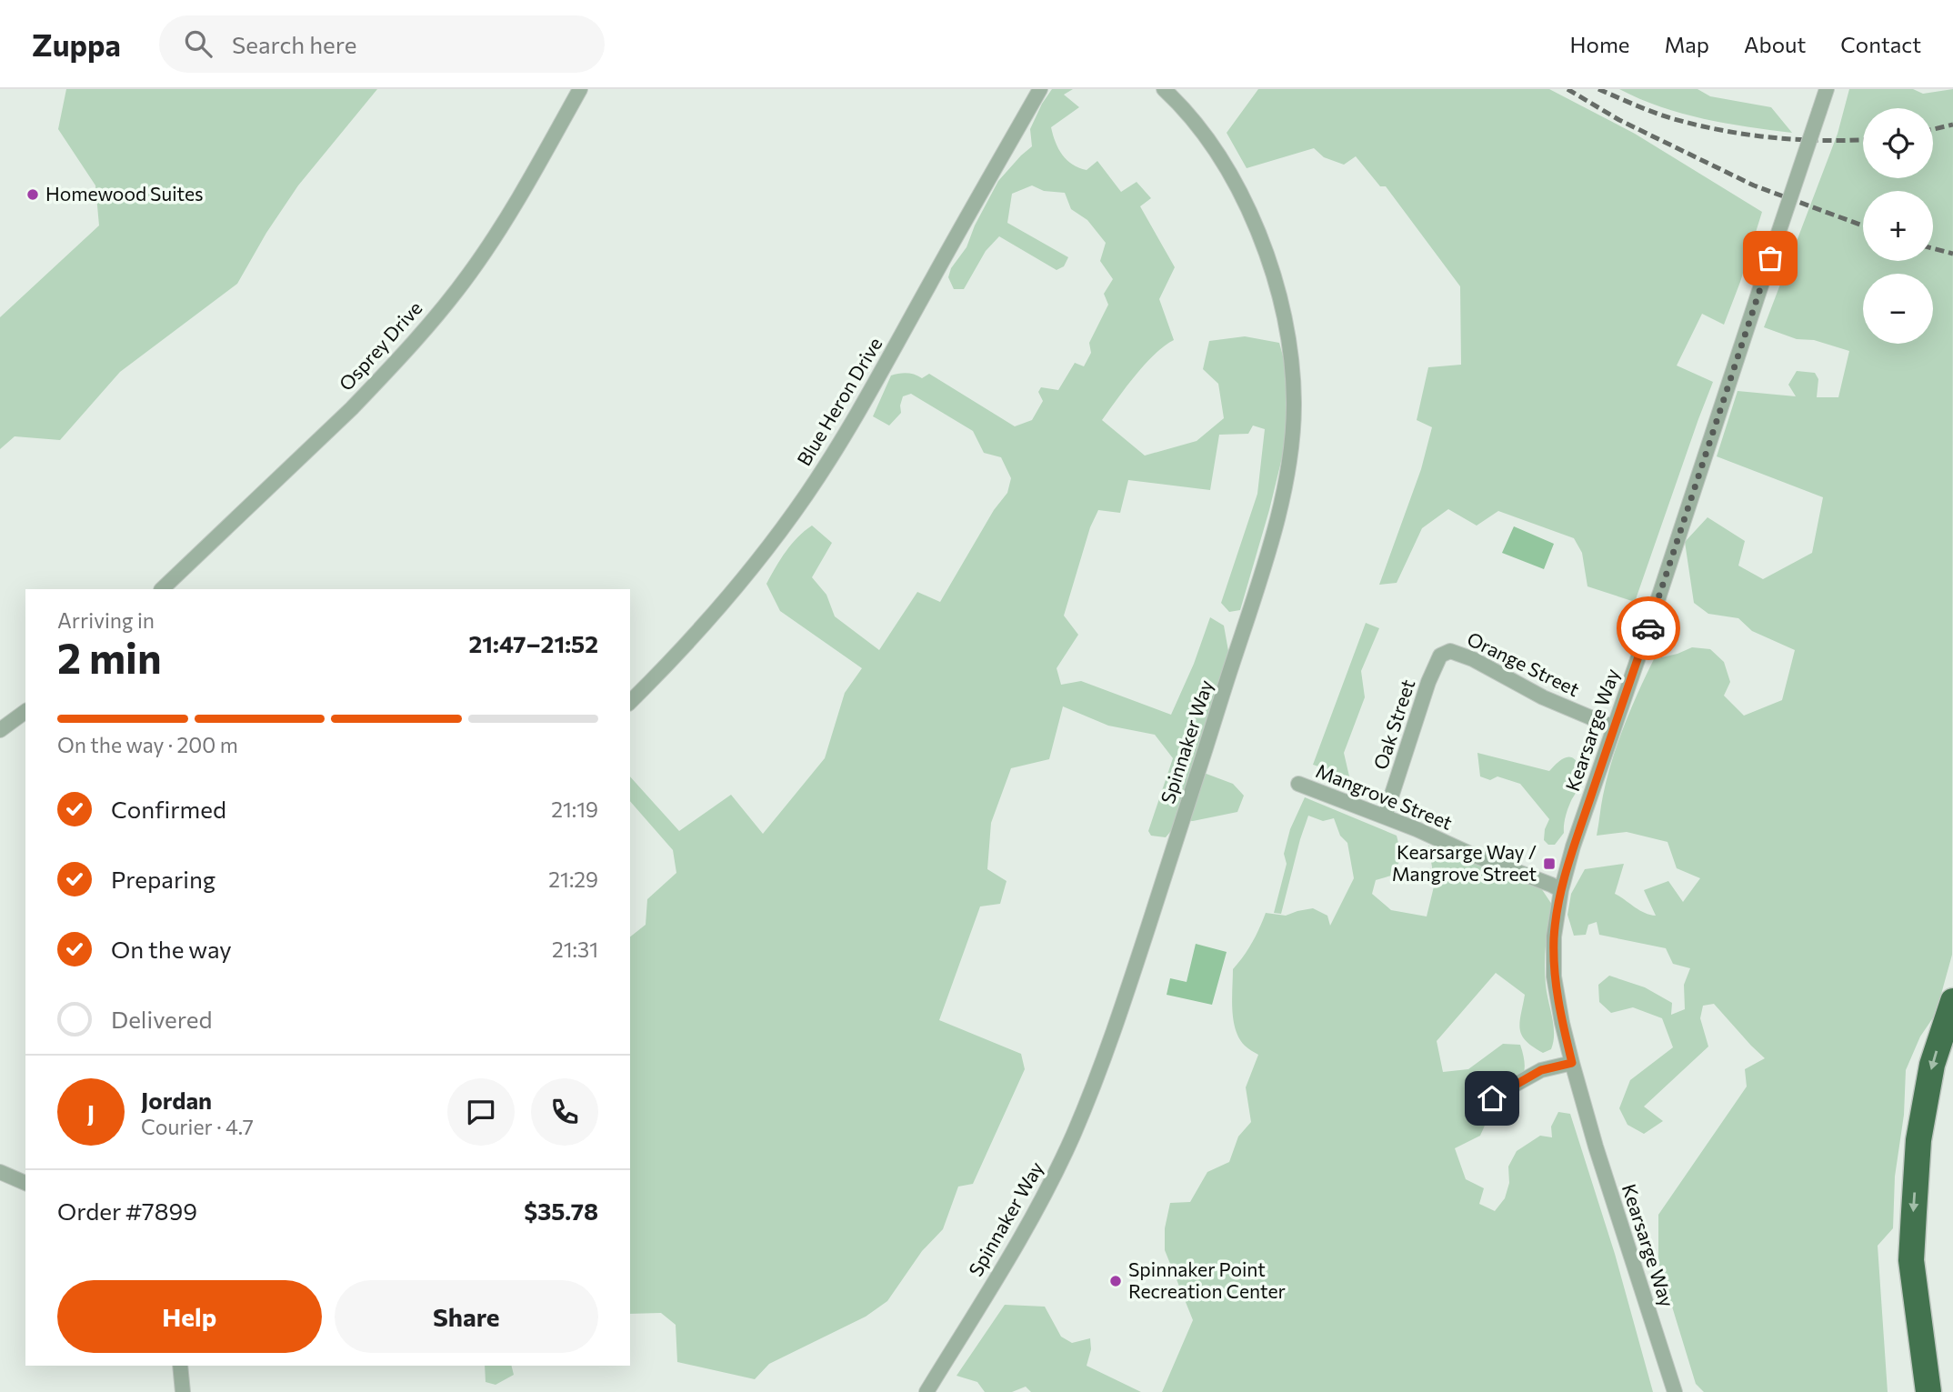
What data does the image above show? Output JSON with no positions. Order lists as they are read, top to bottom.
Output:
{
  "streets": {
    "street": [
      "Osprey Drive",
      "Blue Heron Drive",
      "Orange Street",
      "Oak Street",
      "Kearsarge Way",
      "Spinnaker Way",
      "Mangrove Street"
    ]
  },
  "crossings": [
    ["Orange Street", "Oak Street"],
    ["Orange Street", "Kearsarge Way"],
    ["Oak Street", "Mangrove Street"],
    ["Kearsarge Way", "Mangrove Street"]
  ],
  "places": {
    "other": ["Homewood Suites", "Spinnaker Point Recreation Center"],
    "transit": ["Kearsarge Way / Mangrove Street"]
  },
  "page": {
    "header": "Zuppa",
    "search": "Search here",
    "nav": [
      "Home",
      "Map",
      "About",
      "Contact"
    ],
    "map_buttons": ["+", "−"],
    "heading": ["2 min", "Arriving in", "21:47–21:52"],
    "panel": [
      "Jordan",
      "Courier · 4.7",
      "Order #7899",
      "$35.78"
    ],
    "bar": "On the way · 200 m",
    "list": [
      ["Confirmed", "21:19"],
      ["Preparing", "21:29"],
      ["On the way", "21:31"],
      "Delivered"
    ],
    "round": "J",
    "buttons": ["Help", "Share"]
  }
}
